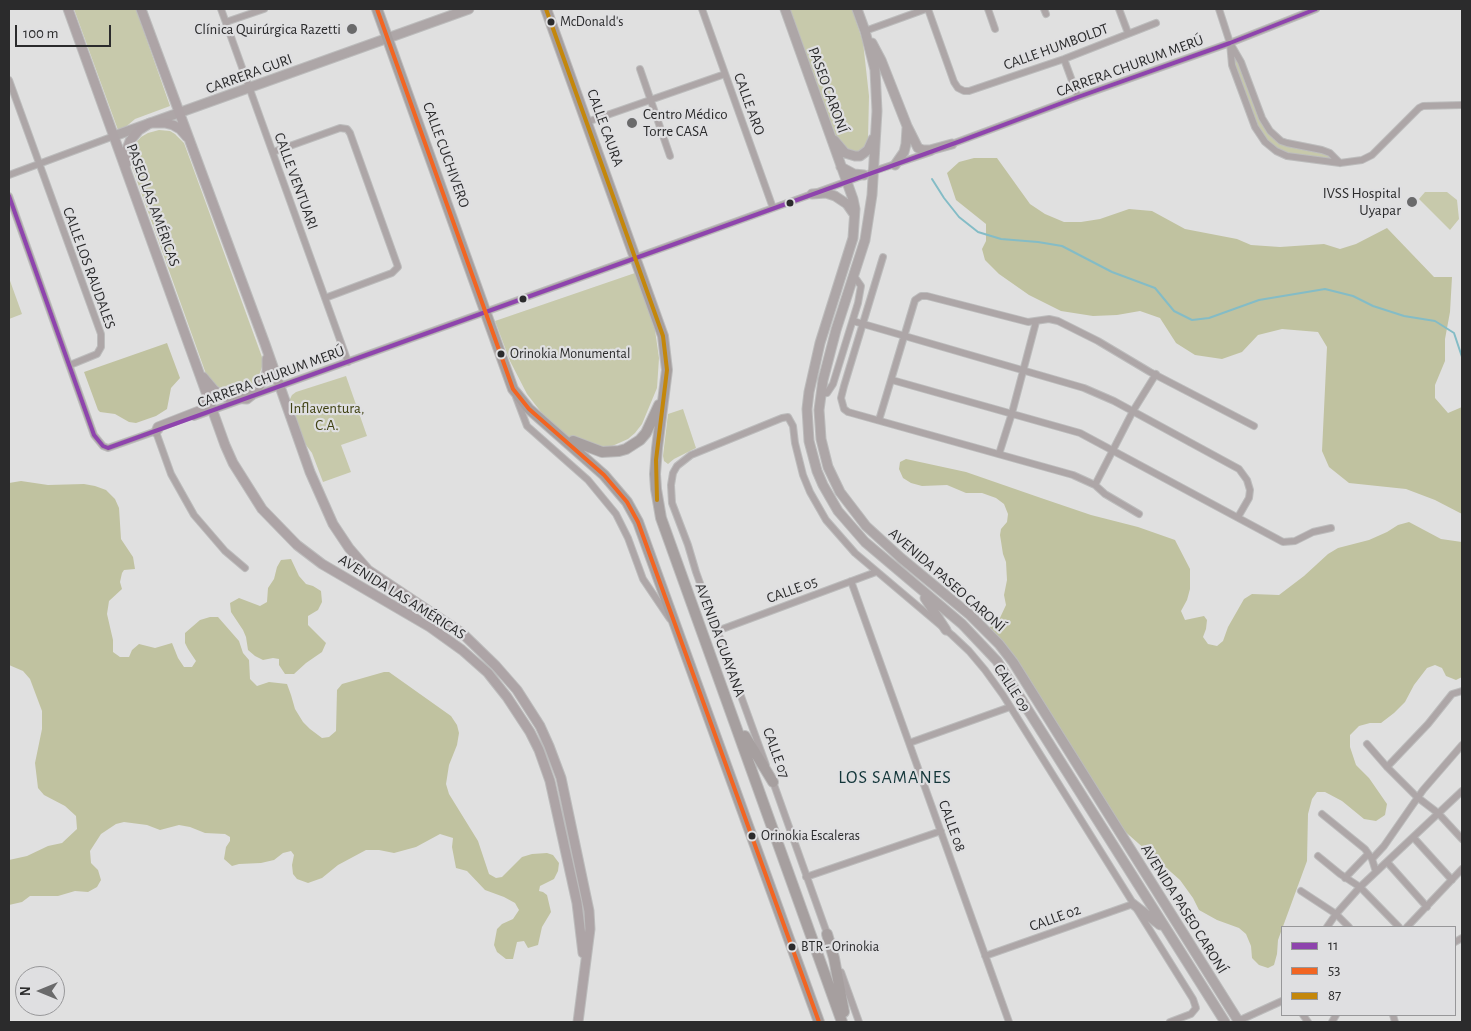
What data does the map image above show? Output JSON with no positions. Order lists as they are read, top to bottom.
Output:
{
  "streets": {
    "main road": [
      "CALLE CAURA",
      "CALLE CUCHIVERO",
      "PASEO LAS AMÉRICAS",
      "AVENIDA LAS AMÉRICAS",
      "AVENIDA GUAYANA"
    ],
    "street": [
      "CALLE HUMBOLDT",
      "CARRERA CHURUM MERÚ",
      "CARRERA GURI",
      "PASEO CARONÍ",
      "CALLE ARO",
      "CALLE VENTUARI",
      "CALLE LOS RAUDALES",
      "AVENIDA PASEO CARONÍ",
      "CALLE 05",
      "CALLE 09",
      "CALLE 07",
      "CALLE 08",
      "CALLE 02"
    ]
  },
  "crossings": [
    ["CARRERA CHURUM MERÚ", "PASEO CARONÍ"],
    ["CARRERA CHURUM MERÚ", "CALLE ARO"],
    ["CARRERA CHURUM MERÚ", "CALLE CAURA"],
    ["CARRERA CHURUM MERÚ", "CALLE CUCHIVERO"],
    ["CARRERA CHURUM MERÚ", "CALLE VENTUARI"],
    ["CARRERA CHURUM MERÚ", "PASEO LAS AMÉRICAS"],
    ["CARRERA CHURUM MERÚ", "CALLE LOS RAUDALES"],
    ["CARRERA CHURUM MERÚ", "AVENIDA PASEO CARONÍ"],
    ["CARRERA CHURUM MERÚ", "AVENIDA LAS AMÉRICAS"],
    ["CARRERA CHURUM MERÚ", "AVENIDA GUAYANA"],
    ["CARRERA GURI", "CALLE CUCHIVERO"],
    ["CARRERA GURI", "CALLE VENTUARI"],
    ["CARRERA GURI", "PASEO LAS AMÉRICAS"],
    ["CARRERA GURI", "CALLE LOS RAUDALES"],
    ["PASEO CARONÍ", "AVENIDA PASEO CARONÍ"],
    ["CALLE CAURA", "AVENIDA GUAYANA"],
    ["PASEO LAS AMÉRICAS", "AVENIDA LAS AMÉRICAS"],
    ["CALLE 05", "CALLE 09"],
    ["CALLE 05", "CALLE 07"],
    ["CALLE 05", "CALLE 08"],
    ["CALLE 09", "CALLE 07"],
    ["CALLE 09", "CALLE 02"],
    ["CALLE 08", "CALLE 02"]
  ],
  "districts": ["LOS SAMANES"],
  "parks": ["Inflaventura, C.A."],
  "places": [
    "McDonald's",
    "Clínica Quirúrgica Razetti",
    "Centro Médico Torre CASA",
    "IVSS Hospital Uyapar",
    "Orinokia Monumental",
    "Orinokia Escaleras",
    "BTR - Orinokia"
  ],
  "lines": ["transit line 11", "transit line 53", "transit line 87"],
  "legend": ["11", "53", "87"],
  "scale_bar": "100 m",
  "north": "left"
}
